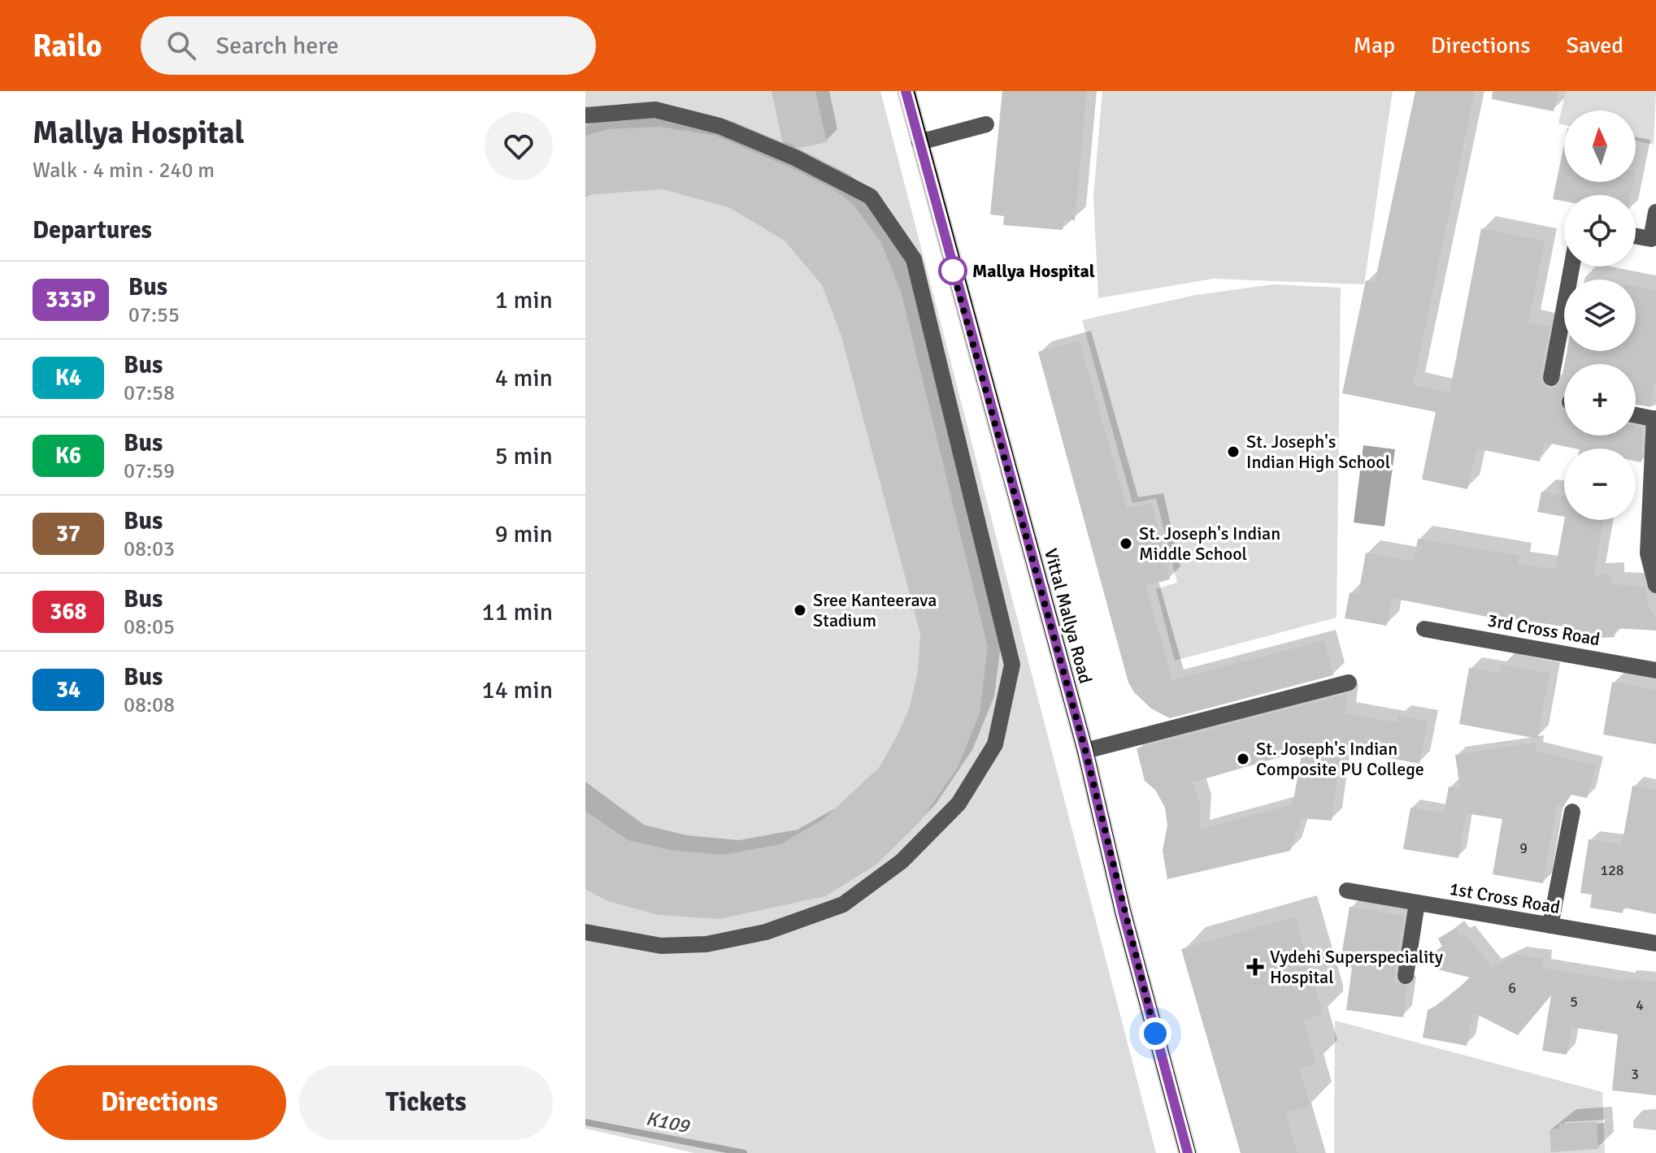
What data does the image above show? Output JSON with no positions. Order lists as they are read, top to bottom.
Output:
{
  "streets": {
    "main road": ["Vittal Mallya Road"],
    "street": ["3rd Cross Road", "1st Cross Road"]
  },
  "water": ["K109"],
  "places": {
    "other": [
      "Mallya Hospital",
      "St. Joseph's Indian High School",
      "St. Joseph's Indian Middle School",
      "Sree Kanteerava Stadium",
      "St. Joseph's Indian Composite PU College"
    ],
    "health": ["Vydehi Superspeciality Hospital"]
  },
  "lines": ["bus line 333P"],
  "house_numbers": [
    "9",
    "128",
    "6",
    "5",
    "4",
    "3"
  ],
  "north": "top",
  "page": {
    "header": "Railo",
    "search": "Search here",
    "nav": ["Map", "Directions", "Saved"],
    "heading": [
      ["Mallya Hospital", "Walk · 4 min · 240 m"],
      "Departures"
    ],
    "map_buttons": ["+", "−"],
    "list": [
      {
        "mark": "333P",
        "name": "Bus",
        "note": "07:55",
        "value": "1 min"
      },
      {
        "mark": "K4",
        "name": "Bus",
        "note": "07:58",
        "value": "4 min"
      },
      {
        "mark": "K6",
        "name": "Bus",
        "note": "07:59",
        "value": "5 min"
      },
      {
        "mark": "37",
        "name": "Bus",
        "note": "08:03",
        "value": "9 min"
      },
      {
        "mark": "368",
        "name": "Bus",
        "note": "08:05",
        "value": "11 min"
      },
      {
        "mark": "34",
        "name": "Bus",
        "note": "08:08",
        "value": "14 min"
      }
    ],
    "buttons": ["Directions", "Tickets"]
  }
}
